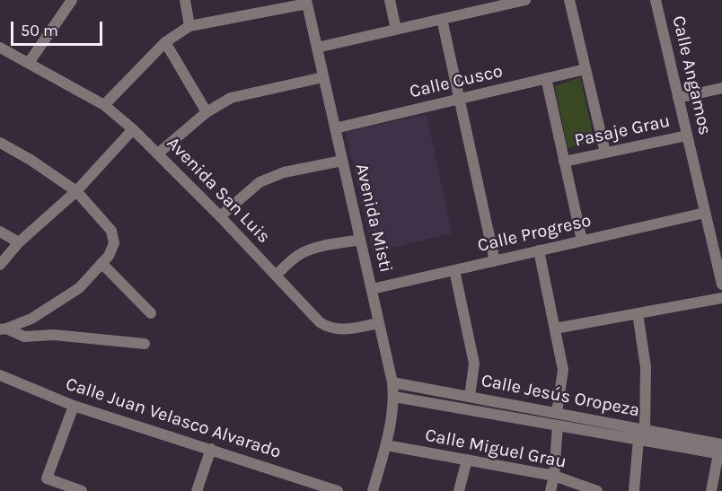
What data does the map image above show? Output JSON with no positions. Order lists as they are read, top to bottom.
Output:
{
  "streets": {
    "street": [
      "Calle Angamos",
      "Calle Cusco",
      "Pasaje Grau",
      "Avenida San Luis",
      "Avenida Misti",
      "Calle Progreso",
      "Calle Jesús Oropeza",
      "Calle Juan Velasco Alvarado",
      "Calle Miguel Grau"
    ]
  },
  "crossings": [
    ["Calle Angamos", "Pasaje Grau"],
    ["Calle Angamos", "Calle Progreso"],
    ["Calle Cusco", "Avenida Misti"],
    ["Avenida San Luis", "Avenida Misti"],
    ["Avenida Misti", "Calle Progreso"],
    ["Avenida Misti", "Calle Jesús Oropeza"],
    ["Avenida Misti", "Calle Miguel Grau"]
  ],
  "scale_bar": "50 m"
}
